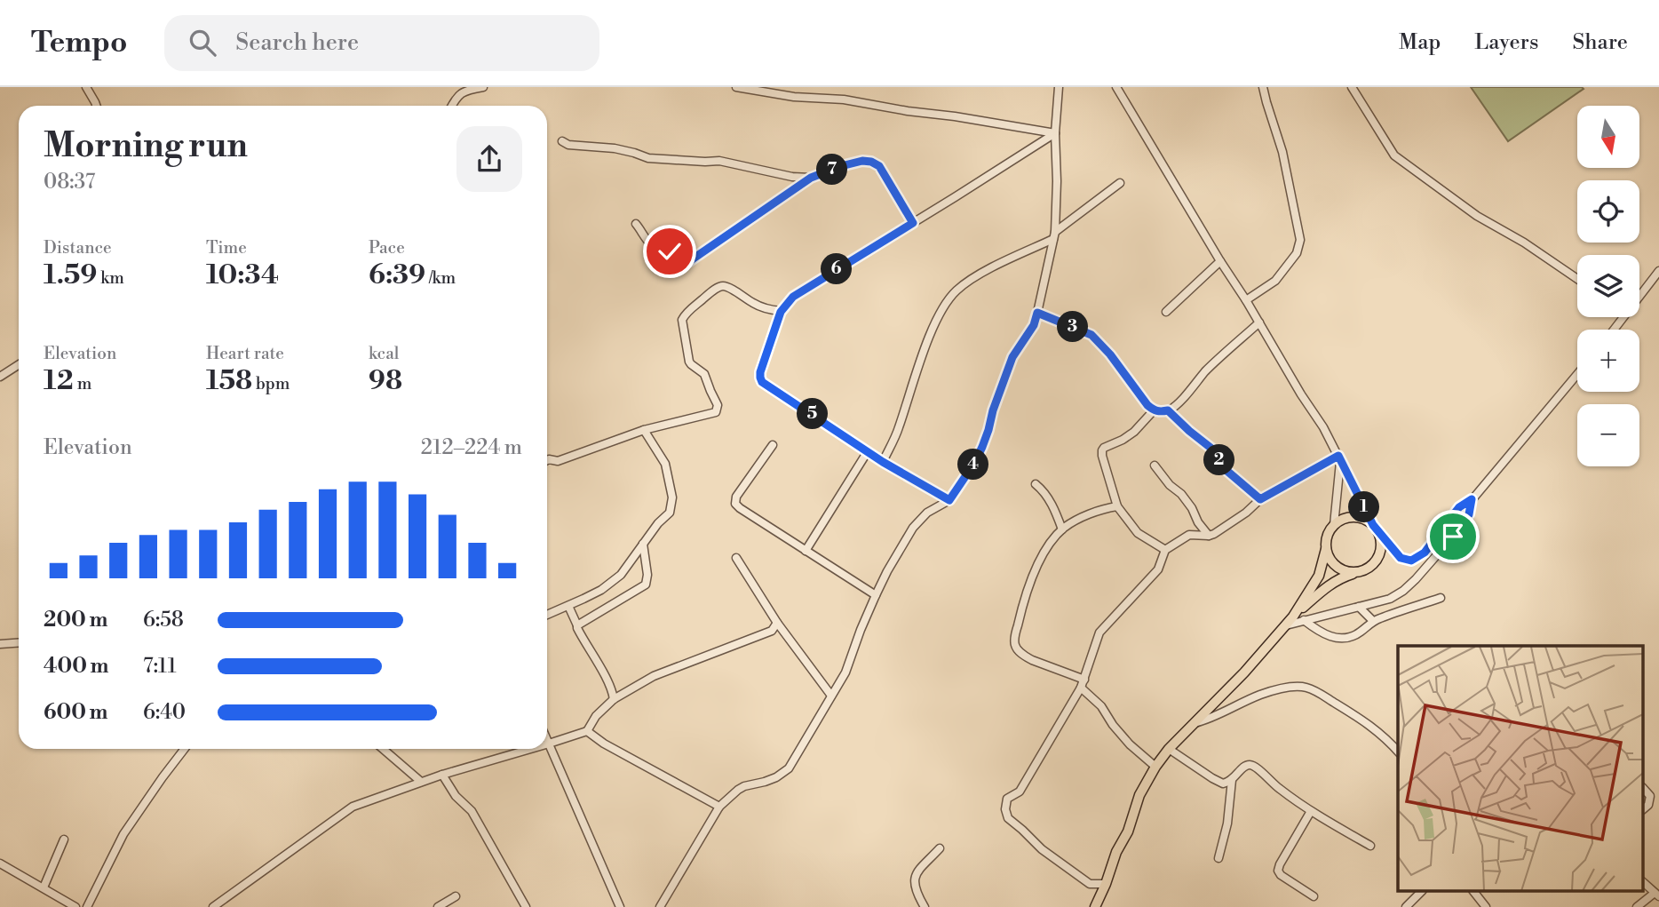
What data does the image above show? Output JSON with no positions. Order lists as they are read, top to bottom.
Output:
{
  "north": "bottom",
  "page": {
    "header": "Tempo",
    "search": "Search here",
    "nav": ["Map", "Layers", "Share"],
    "map_buttons": ["+", "−"],
    "heading": ["Morning run", "08:37"],
    "pins": [
      "7",
      "6",
      "3",
      "5",
      "2",
      "4",
      "1"
    ],
    "stats": [
      ["Distance", "1.59 km"],
      ["Time", "10:34"],
      ["Pace", "6:39 /km"],
      ["Elevation", "12 m"],
      ["Heart rate", "158 bpm"],
      ["kcal", "98"]
    ],
    "chart": ["Elevation", "212–224 m"],
    "list": [
      {
        "name": "200 m",
        "note": "6:58"
      },
      {
        "name": "400 m",
        "note": "7:11"
      },
      {
        "name": "600 m",
        "note": "6:40"
      }
    ]
  }
}
